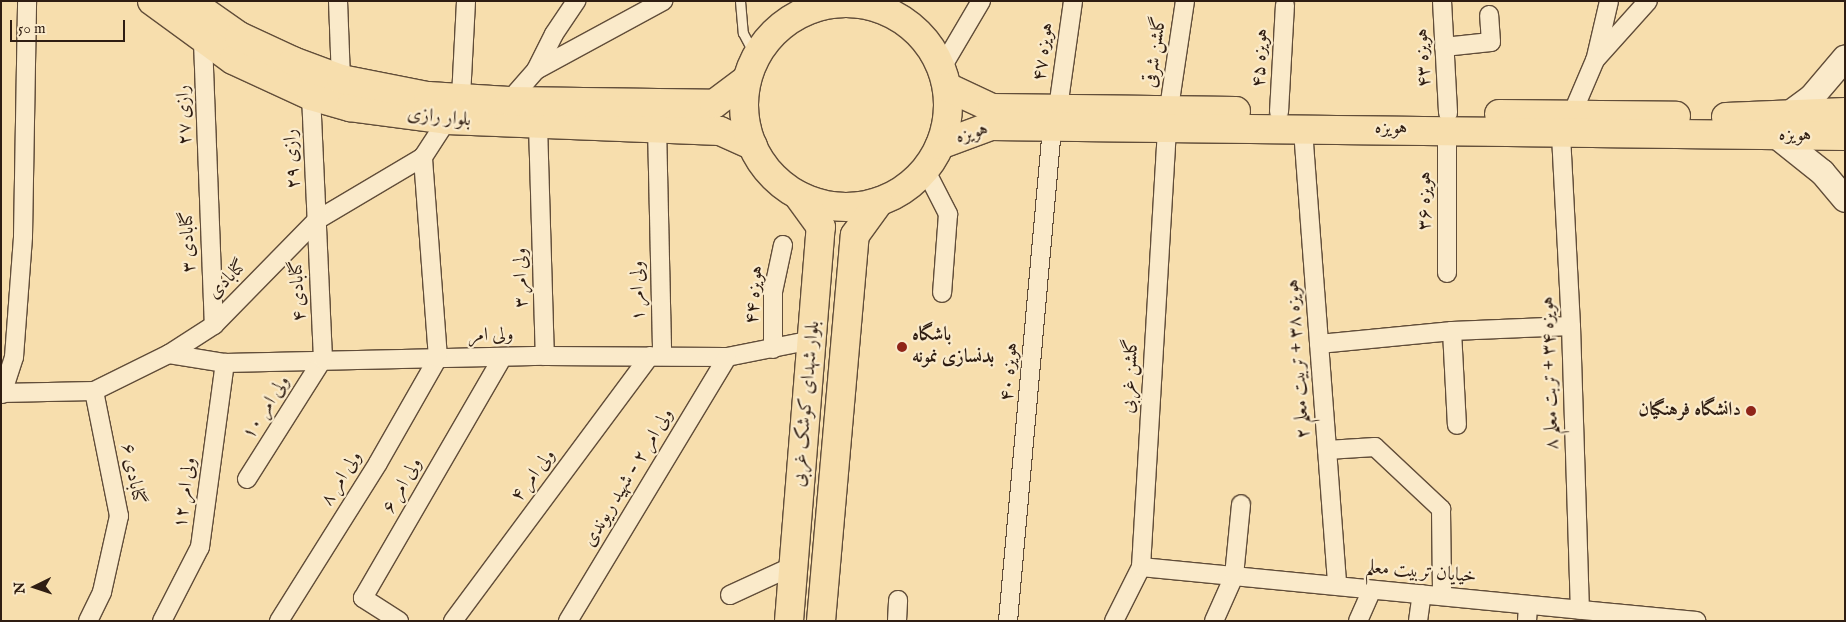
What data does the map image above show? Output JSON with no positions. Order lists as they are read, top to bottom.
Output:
{
  "streets": {
    "main road": ["بلوار رازی", "هویزه", "بلوار شهدای کوشک غربی"],
    "street": [
      "هویزه ۴۷",
      "گلشن شرقی",
      "هویزه ۴۵",
      "هویزه ۴۳",
      "رازی ۲۷",
      "رازی ۲۹",
      "هویزه ۳۶",
      "گنابادی ۳",
      "ولی امر ۳",
      "گنابادی",
      "گنابادی ۴",
      "ولی امر ۱",
      "هویزه ۴۴",
      "ولی امر",
      "هویزه ۳۸ + تربیت معلم ۲",
      "هویزه ۴۰",
      "هویزه ۳۴ + تربت معلم ۸",
      "گلشن غربی",
      "ولی امر ۱۰",
      "گنابادی ۶",
      "ولی امر ۴",
      "ولی امر ۲ - شهید ریوندی",
      "ولی امر ۸",
      "ولی امر ۶",
      "ولی امر ۱۲",
      "خیایان تربیت معلم"
    ]
  },
  "crossings": [
    ["هویزه ۴۷", "هویزه"],
    ["هویزه ۴۷", "هویزه ۴۰"],
    ["گلشن شرقی", "هویزه"],
    ["گلشن شرقی", "گلشن غربی"],
    ["هویزه ۴۵", "هویزه"],
    ["هویزه ۴۳", "هویزه"],
    ["هویزه ۴۳", "هویزه ۳۶"],
    ["رازی ۲۷", "بلوار رازی"],
    ["رازی ۲۷", "گنابادی ۳"],
    ["بلوار رازی", "رازی ۲۹"],
    ["بلوار رازی", "ولی امر ۳"],
    ["بلوار رازی", "گنابادی"],
    ["بلوار رازی", "ولی امر ۱"],
    ["هویزه", "هویزه ۳۶"],
    ["هویزه", "هویزه ۳۸ + تربیت معلم ۲"],
    ["هویزه", "هویزه ۴۰"],
    ["هویزه", "هویزه ۳۴ + تربت معلم ۸"],
    ["هویزه", "گلشن غربی"],
    ["رازی ۲۹", "گنابادی"],
    ["رازی ۲۹", "گنابادی ۴"],
    ["گنابادی ۳", "گنابادی"],
    ["ولی امر ۳", "ولی امر"],
    ["گنابادی", "گنابادی ۴"],
    ["گنابادی", "ولی امر"],
    ["گنابادی", "گنابادی ۶"],
    ["گنابادی ۴", "ولی امر"],
    ["گنابادی ۴", "ولی امر ۱۰"],
    ["ولی امر ۱", "ولی امر"],
    ["ولی امر ۱", "ولی امر ۴"],
    ["هویزه ۴۴", "ولی امر"],
    ["ولی امر", "بلوار شهدای کوشک غربی"],
    ["ولی امر", "ولی امر ۱۰"],
    ["ولی امر", "ولی امر ۴"],
    ["ولی امر", "ولی امر ۲ - شهید ریوندی"],
    ["ولی امر", "ولی امر ۸"],
    ["ولی امر", "ولی امر ۶"],
    ["ولی امر", "ولی امر ۱۲"],
    ["هویزه ۳۸ + تربیت معلم ۲", "خیایان تربیت معلم"],
    ["هویزه ۳۴ + تربت معلم ۸", "خیایان تربیت معلم"],
    ["گلشن غربی", "خیایان تربیت معلم"]
  ],
  "places": ["باشگاه بدنسازی نمونه", "دانشگاه فرهنگیان"],
  "scale_bar": "50 m",
  "north": "left"
}
